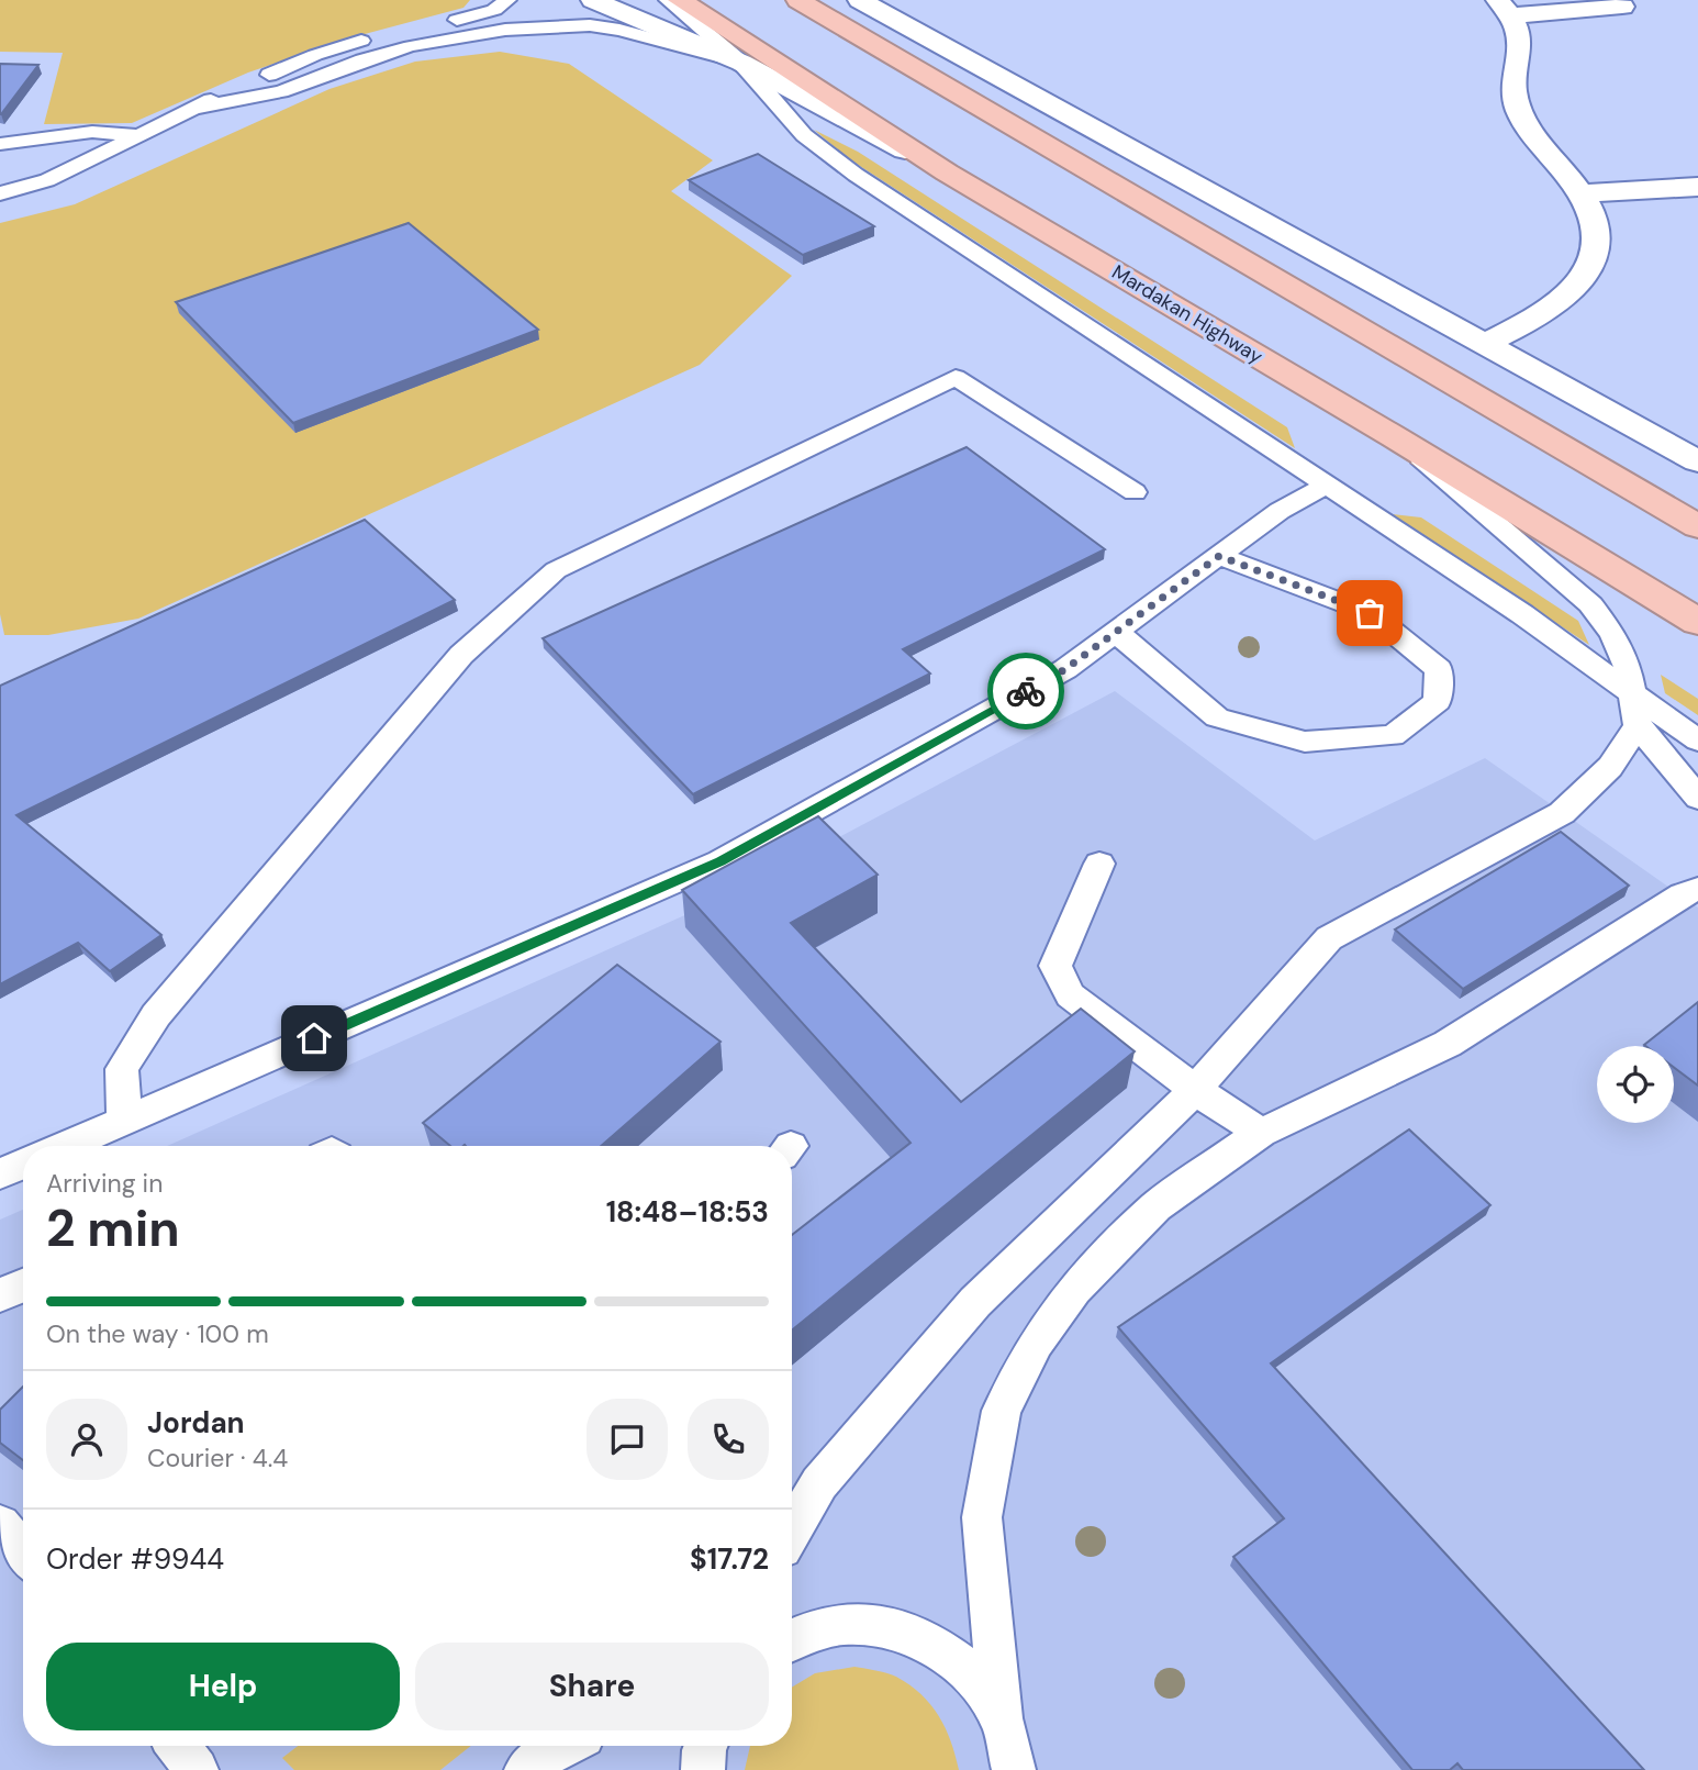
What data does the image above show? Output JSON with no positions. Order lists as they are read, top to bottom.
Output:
{
  "streets": {
    "highway": ["Mardakan Highway"]
  },
  "page": {
    "heading": ["2 min", "Arriving in", "18:48–18:53"],
    "panel": [
      "Jordan",
      "Courier · 4.4",
      "Order #9944",
      "$17.72"
    ],
    "bar": "On the way · 100 m",
    "buttons": ["Help", "Share"]
  }
}
